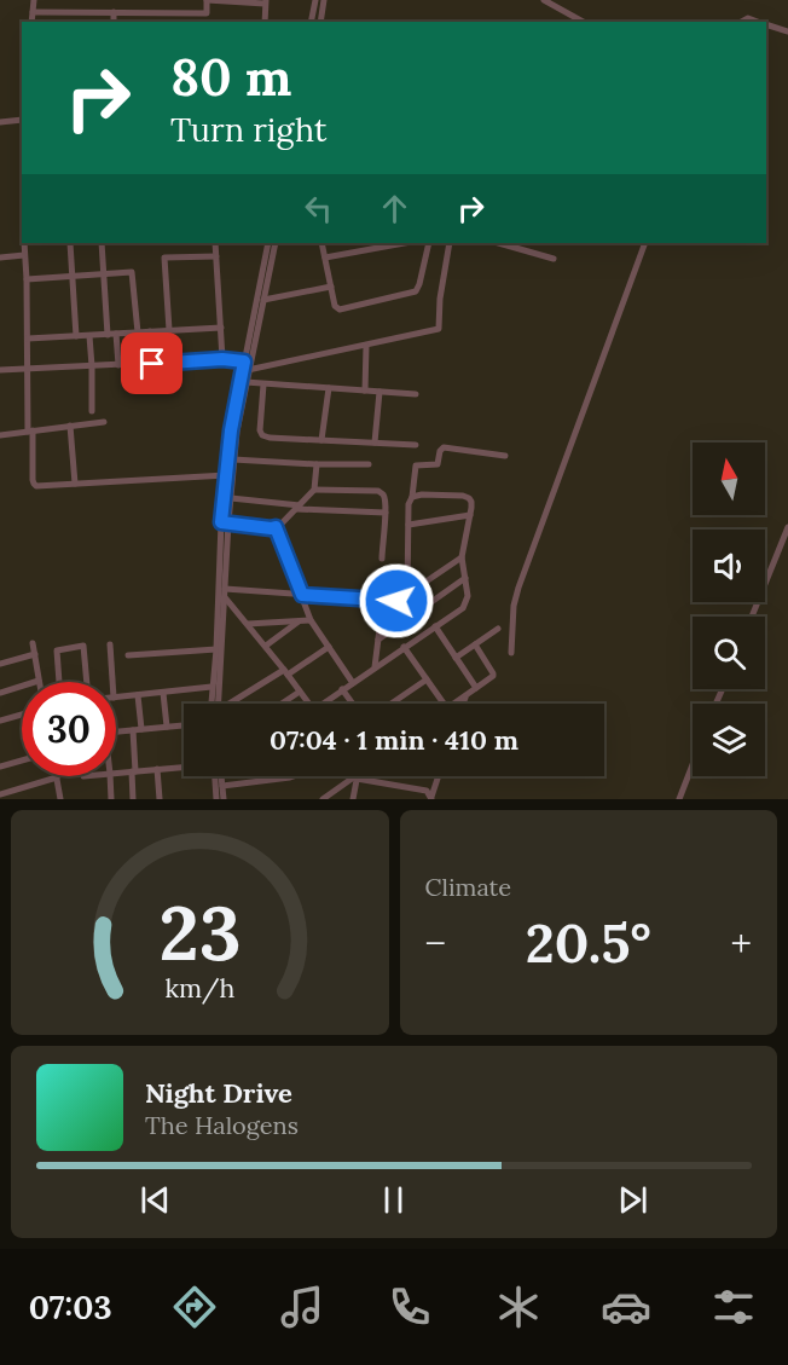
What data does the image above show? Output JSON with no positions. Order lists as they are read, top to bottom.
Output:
{
  "north": "top",
  "page": {
    "turn": ["80 m", "Turn right"],
    "limit": "30",
    "trip": "07:04 · 1 min · 410 m",
    "tile": "Climate",
    "heat": ["−", "20.5°", "+"],
    "song": ["Night Drive", "The Halogens"],
    "tabs": "07:03",
    "gauge": ["23", "km/h"]
  }
}
